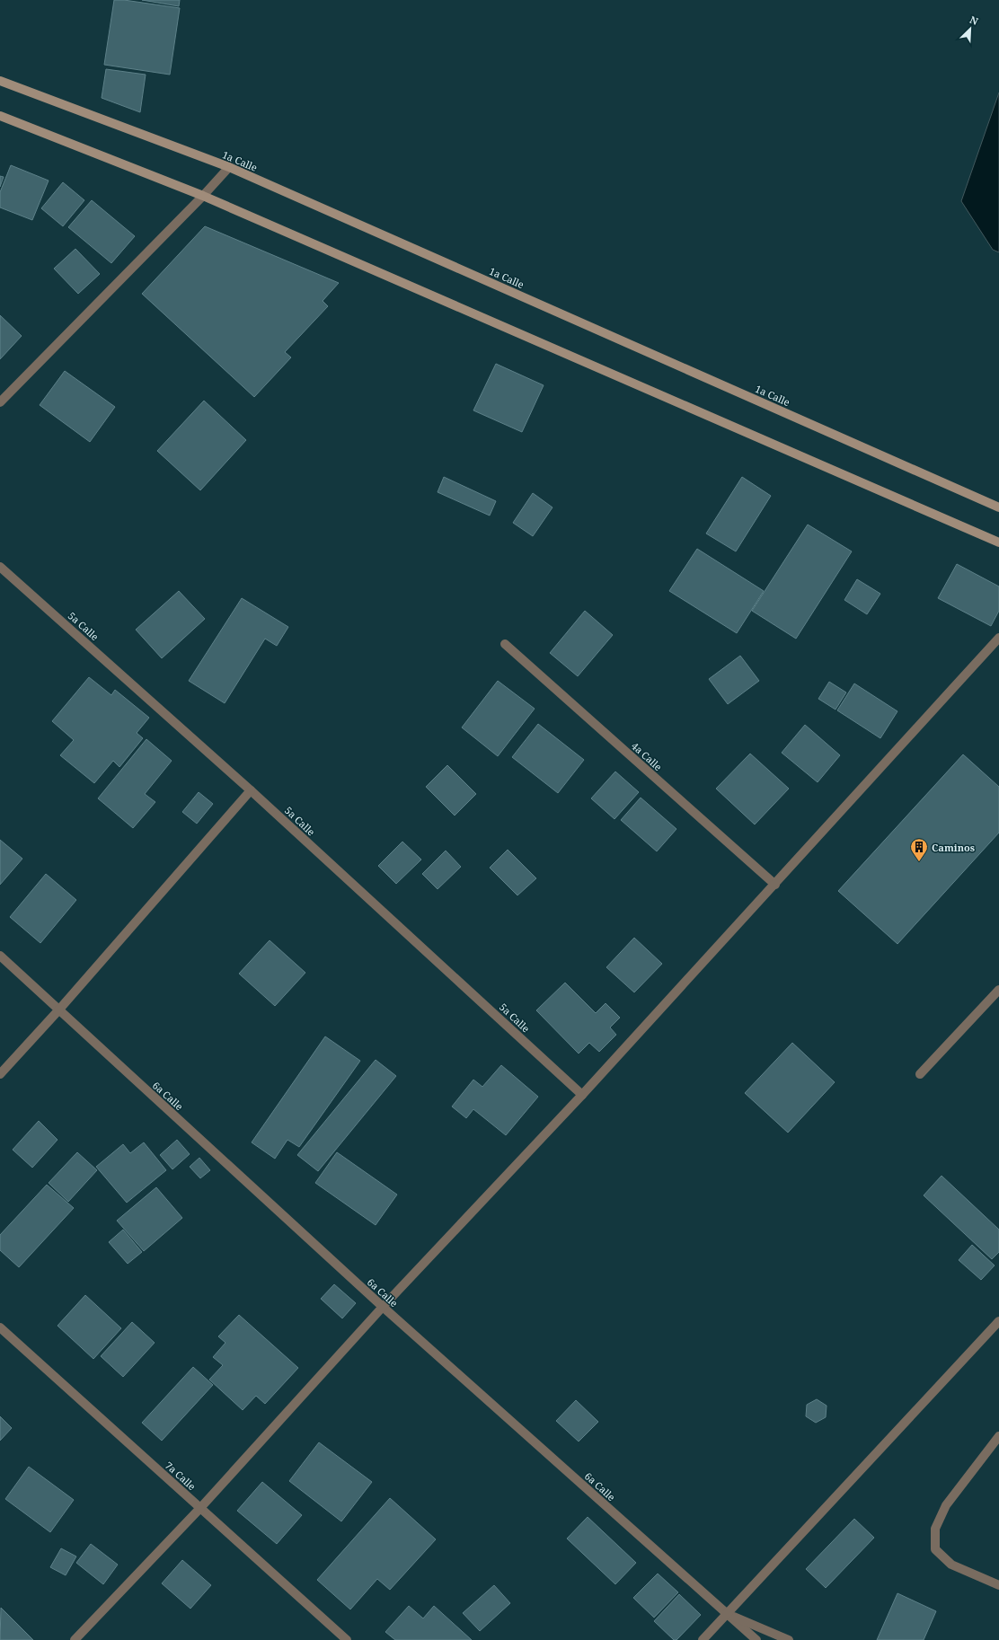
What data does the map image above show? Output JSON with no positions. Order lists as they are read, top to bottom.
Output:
{
  "streets": {
    "main road": ["1a Calle"],
    "street": [
      "5a Calle",
      "4a Calle",
      "6a Calle",
      "7a Calle"
    ]
  },
  "places": {
    "building": ["Caminos"]
  },
  "north": "top right"
}
